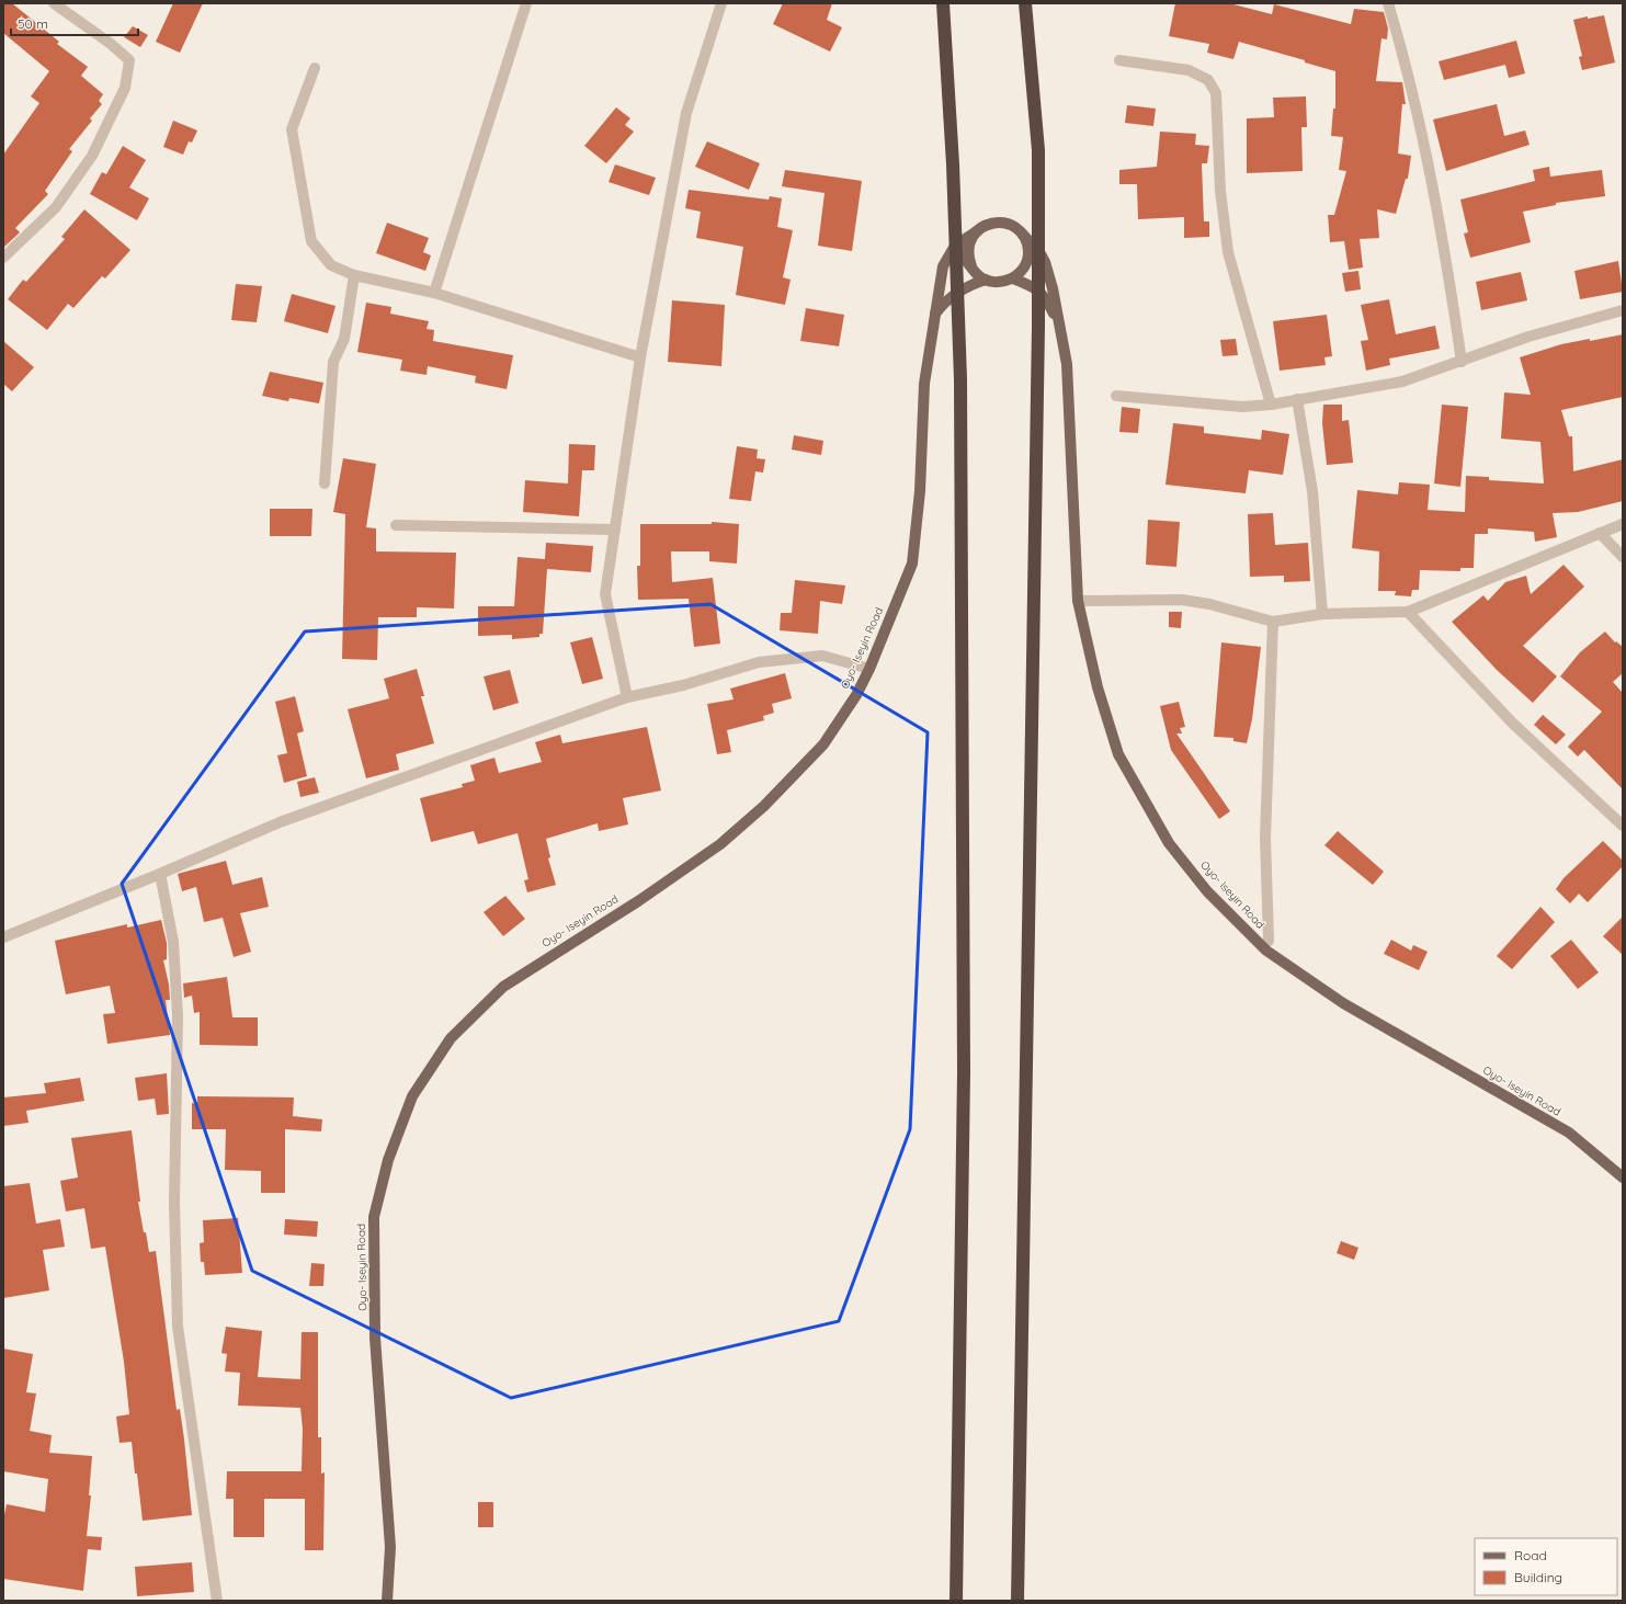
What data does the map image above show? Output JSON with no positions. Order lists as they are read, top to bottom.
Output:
{
  "streets": {
    "main road": ["Oyo- Iseyin Road"]
  },
  "legend": ["Road", "Building"],
  "scale_bar": "50 m"
}
